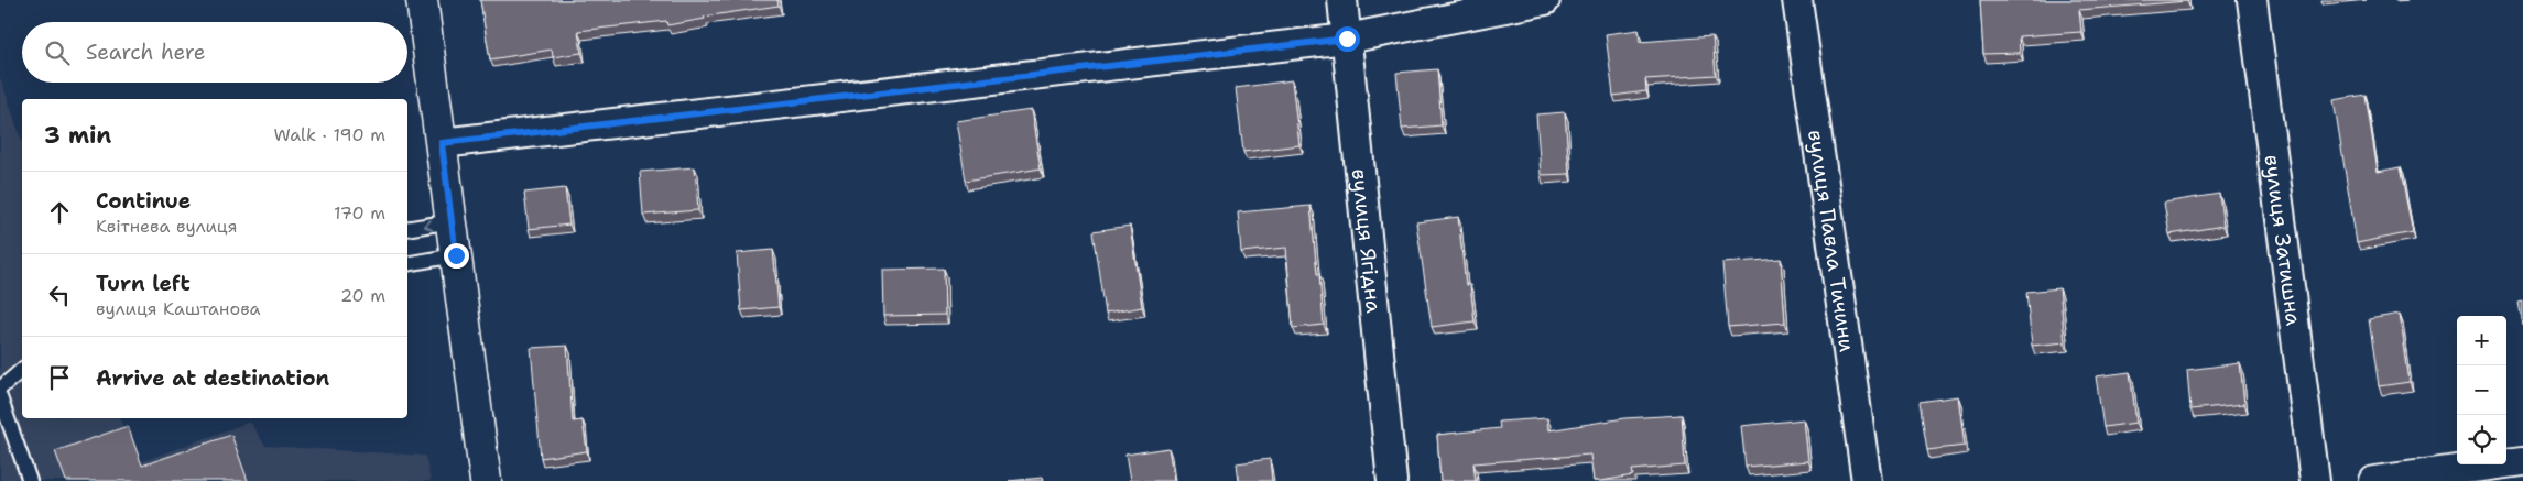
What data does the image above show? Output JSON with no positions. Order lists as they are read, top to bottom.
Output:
{
  "streets": {
    "street": ["вулиця Ягідна", "вулиця Павла Тичини", "вулиця Затишна"]
  },
  "page": {
    "search": "Search here",
    "heading": ["3 min", "Walk · 190 m"],
    "list": [
      ["Continue", "Квітнева вулиця", "170 m"],
      ["Turn left", "вулиця Каштанова", "20 m"],
      "Arrive at destination"
    ],
    "map_buttons": ["+", "−"]
  }
}
